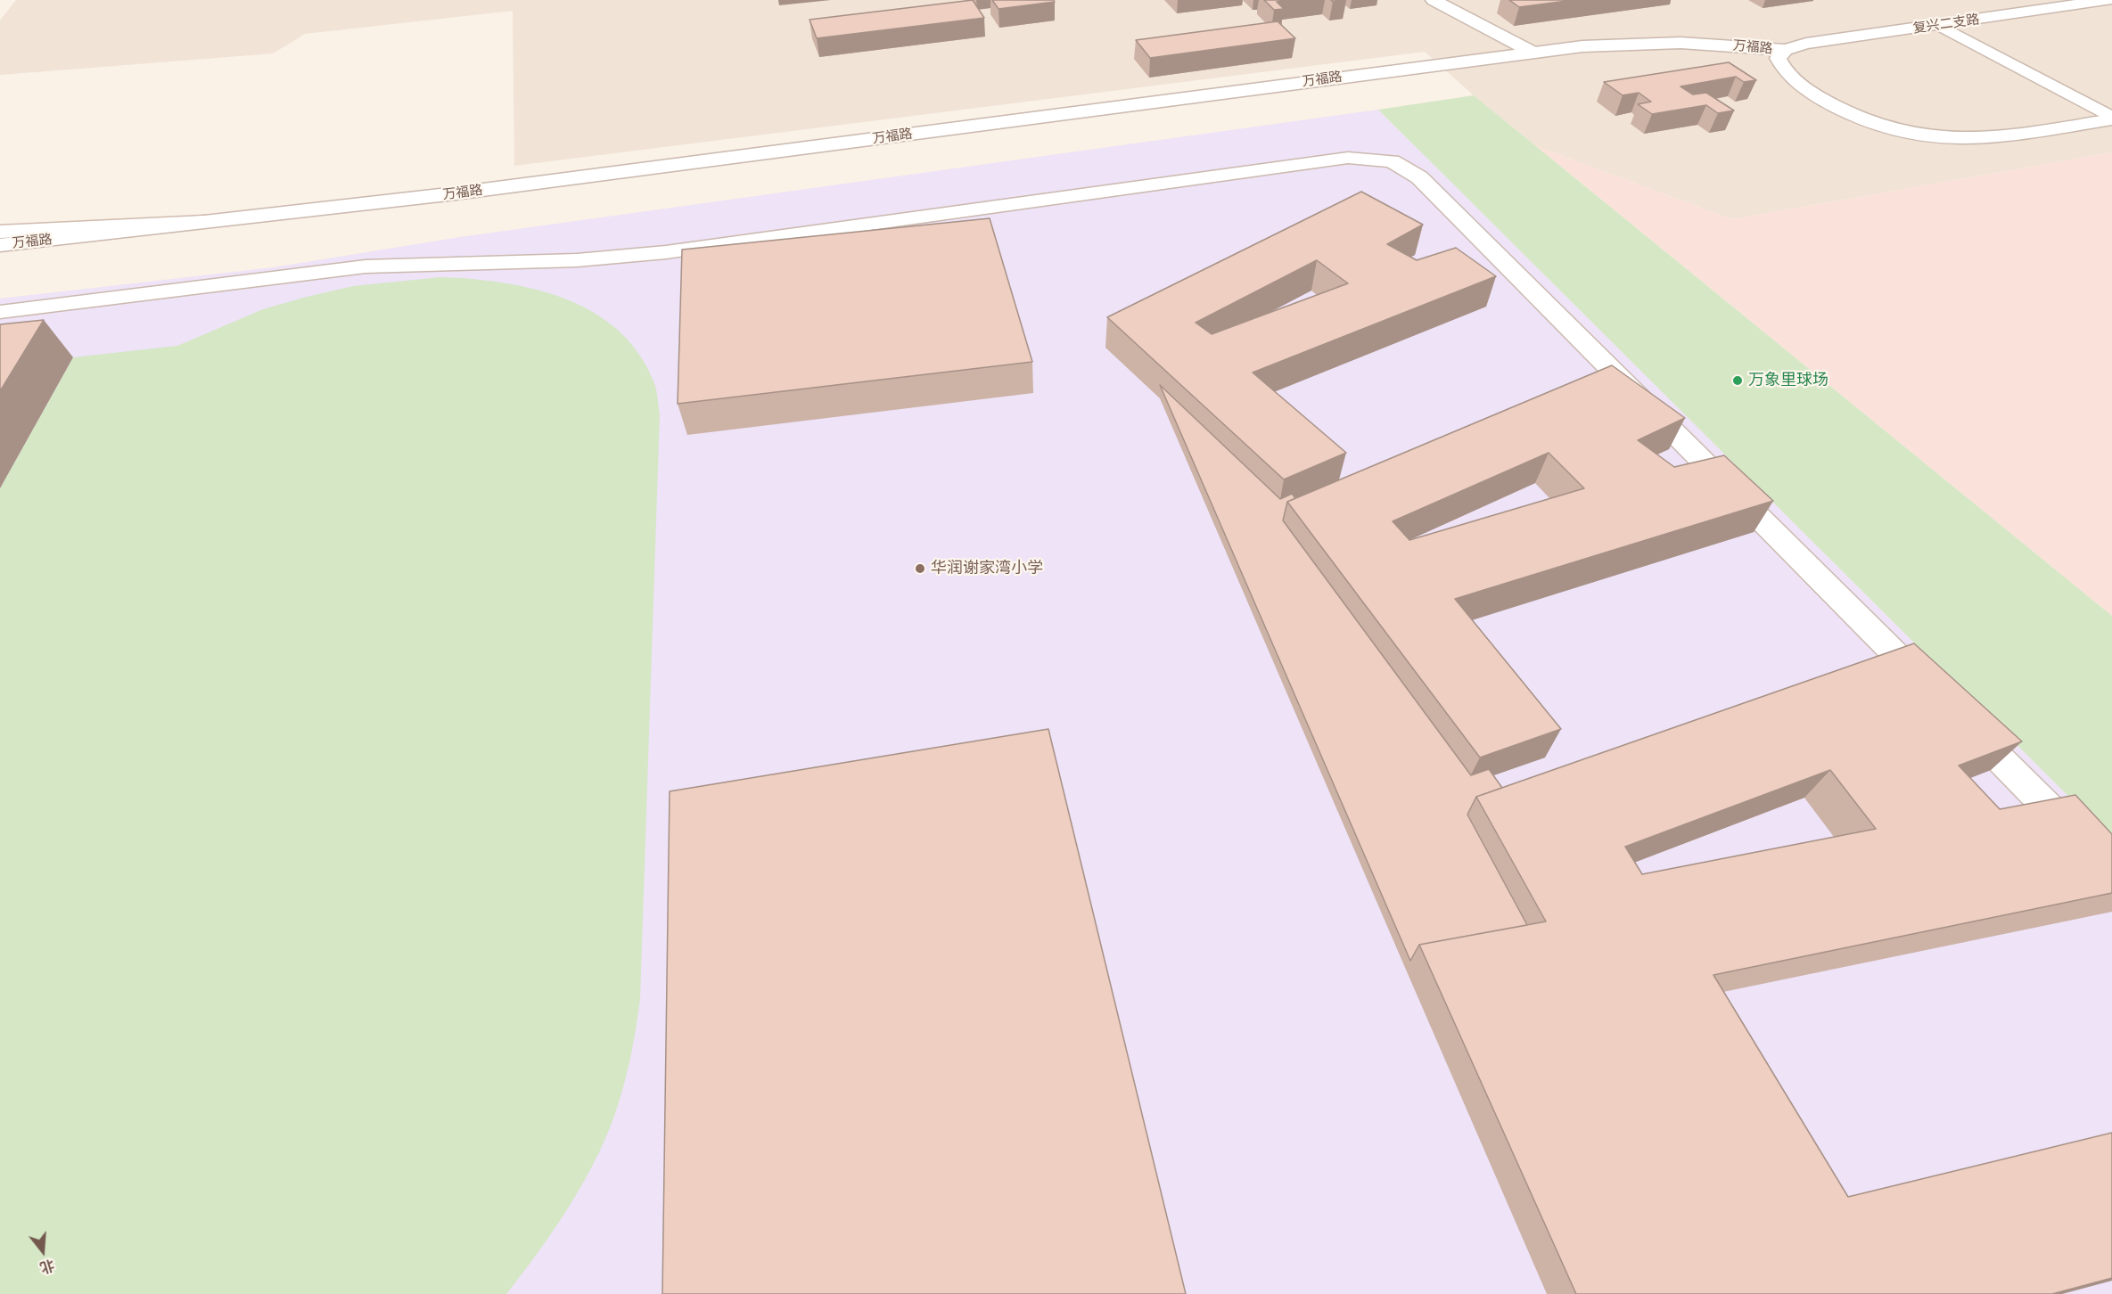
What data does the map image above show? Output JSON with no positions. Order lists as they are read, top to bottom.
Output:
{
  "streets": {
    "street": ["复兴二支路", "万福路"]
  },
  "crossings": [
    ["复兴二支路", "万福路"]
  ],
  "places": ["万象里球场", "华润谢家湾小学"],
  "north": "bottom"
}
